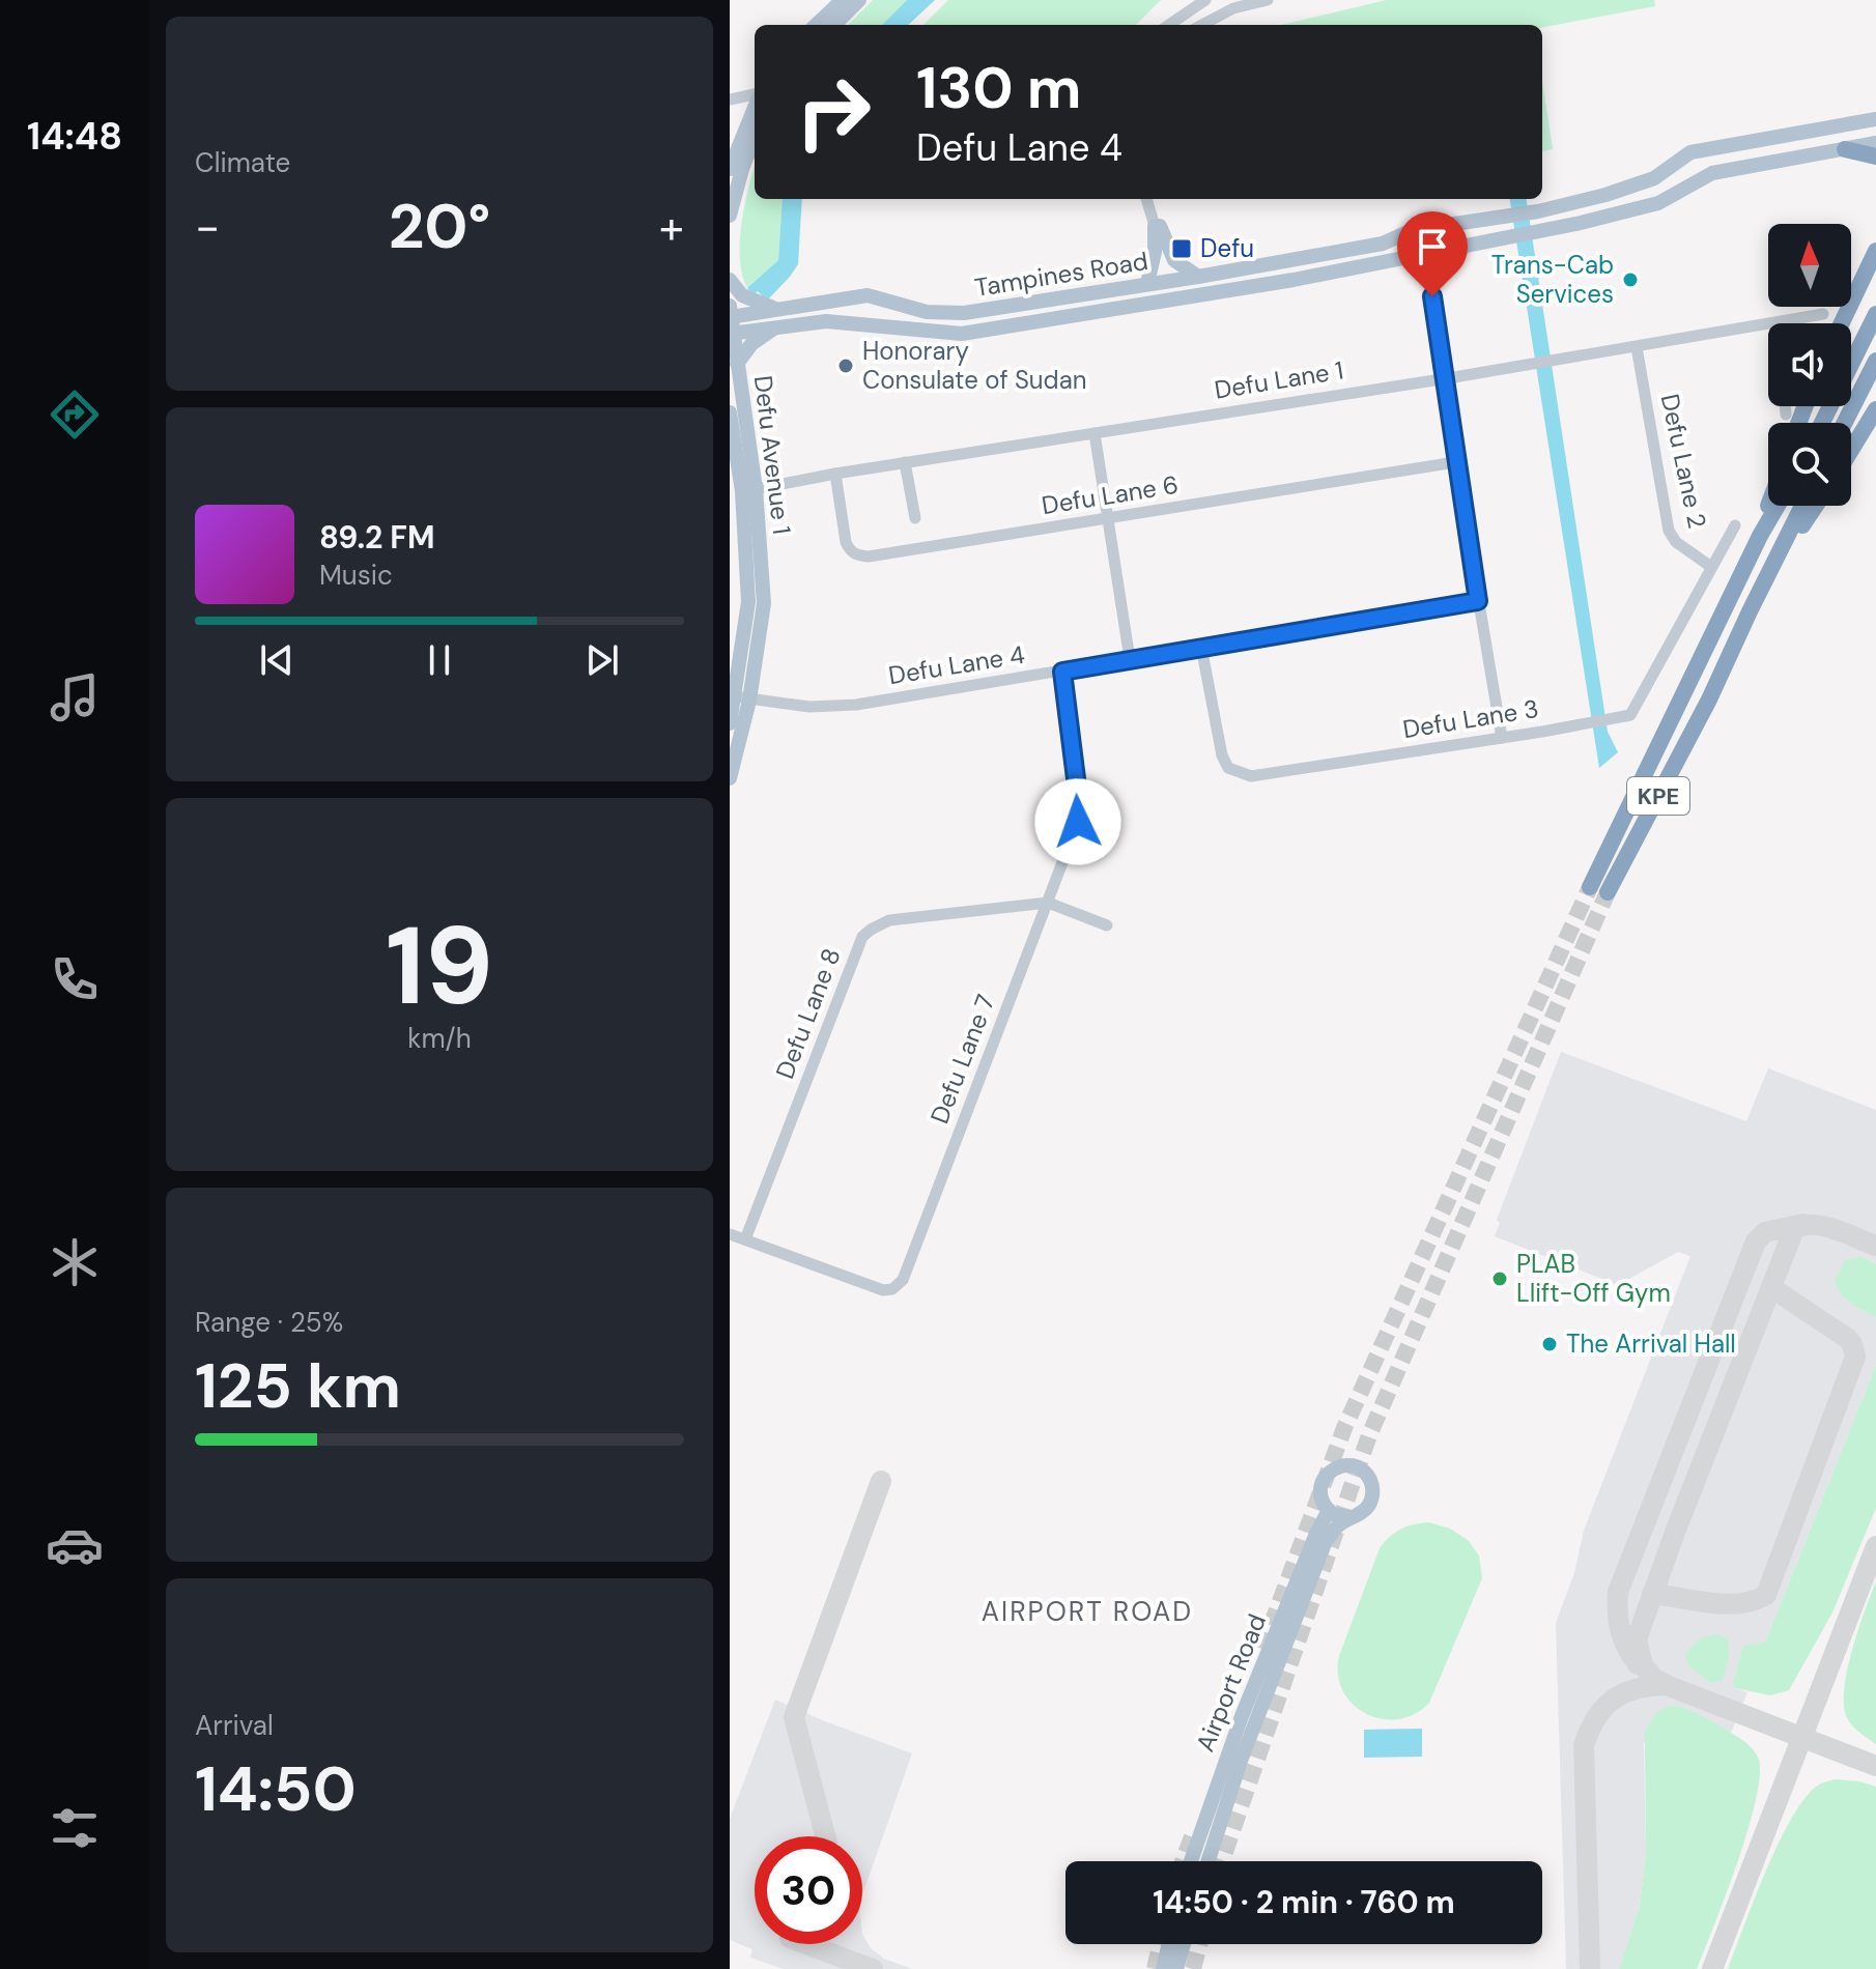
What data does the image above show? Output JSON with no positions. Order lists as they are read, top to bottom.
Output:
{
  "streets": {
    "highway": ["KPE"],
    "main road": ["Tampines Road", "Defu Avenue 1", "Airport Road"],
    "street": [
      "Defu Lane 1",
      "Defu Lane 2",
      "Defu Lane 6",
      "Defu Lane 4",
      "Defu Lane 3",
      "Defu Lane 8",
      "Defu Lane 7"
    ]
  },
  "crossings": [
    ["Tampines Road", "Defu Avenue 1"],
    ["Defu Lane 1", "Defu Avenue 1"],
    ["Defu Lane 1", "Defu Lane 2"],
    ["Defu Lane 1", "Defu Lane 6"],
    ["Defu Avenue 1", "Defu Lane 4"],
    ["Defu Lane 2", "Defu Lane 3"],
    ["Defu Lane 4", "Defu Lane 3"],
    ["Defu Lane 4", "Defu Lane 7"],
    ["Defu Lane 8", "Defu Lane 7"]
  ],
  "districts": ["AIRPORT ROAD"],
  "places": {
    "transit": ["Defu"],
    "other": [
      "Trans-Cab Services",
      "Honorary Consulate of Sudan",
      "PLAB LIift-Off Gym",
      "The Arrival Hall"
    ]
  },
  "north": "top",
  "page": {
    "tabs": "14:48",
    "tile": [
      "Climate",
      ["19", "km/h"],
      ["Range · 25%", "125 km"],
      ["Arrival", "14:50"]
    ],
    "turn": ["130 m", "Defu Lane 4"],
    "heat": ["−", "20°", "+"],
    "song": ["89.2 FM", "Music"],
    "limit": "30",
    "trip": "14:50 · 2 min · 760 m"
  }
}
